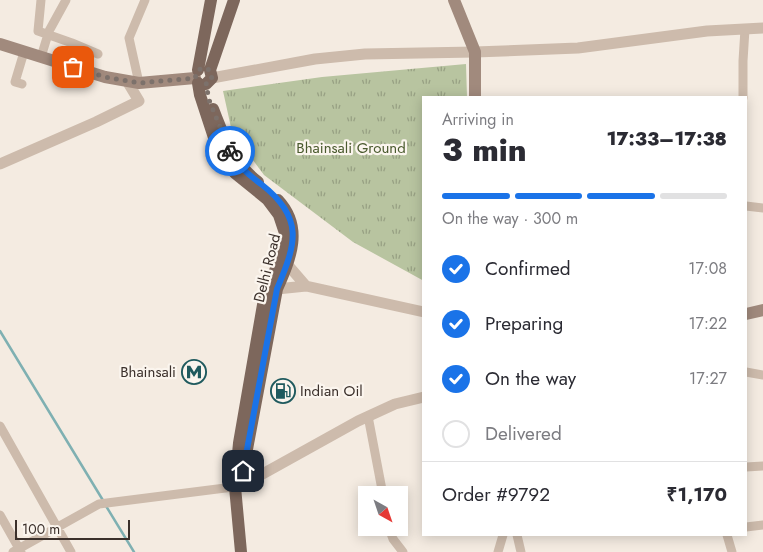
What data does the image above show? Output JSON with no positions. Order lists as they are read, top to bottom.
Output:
{
  "streets": {
    "main road": ["Delhi Road"]
  },
  "parks": ["Bhainsali Ground"],
  "places": {
    "metro station": ["Bhainsali"],
    "fuel station": ["Indian Oil"]
  },
  "scale_bar": "100 m",
  "north": "bottom right",
  "page": {
    "heading": ["3 min", "Arriving in", "17:33–17:38"],
    "panel": ["Order #9792", "₹1,170"],
    "bar": "On the way · 300 m",
    "list": [
      ["Confirmed", "17:08"],
      ["Preparing", "17:22"],
      ["On the way", "17:27"],
      "Delivered"
    ],
    "scale": "100 m"
  }
}
